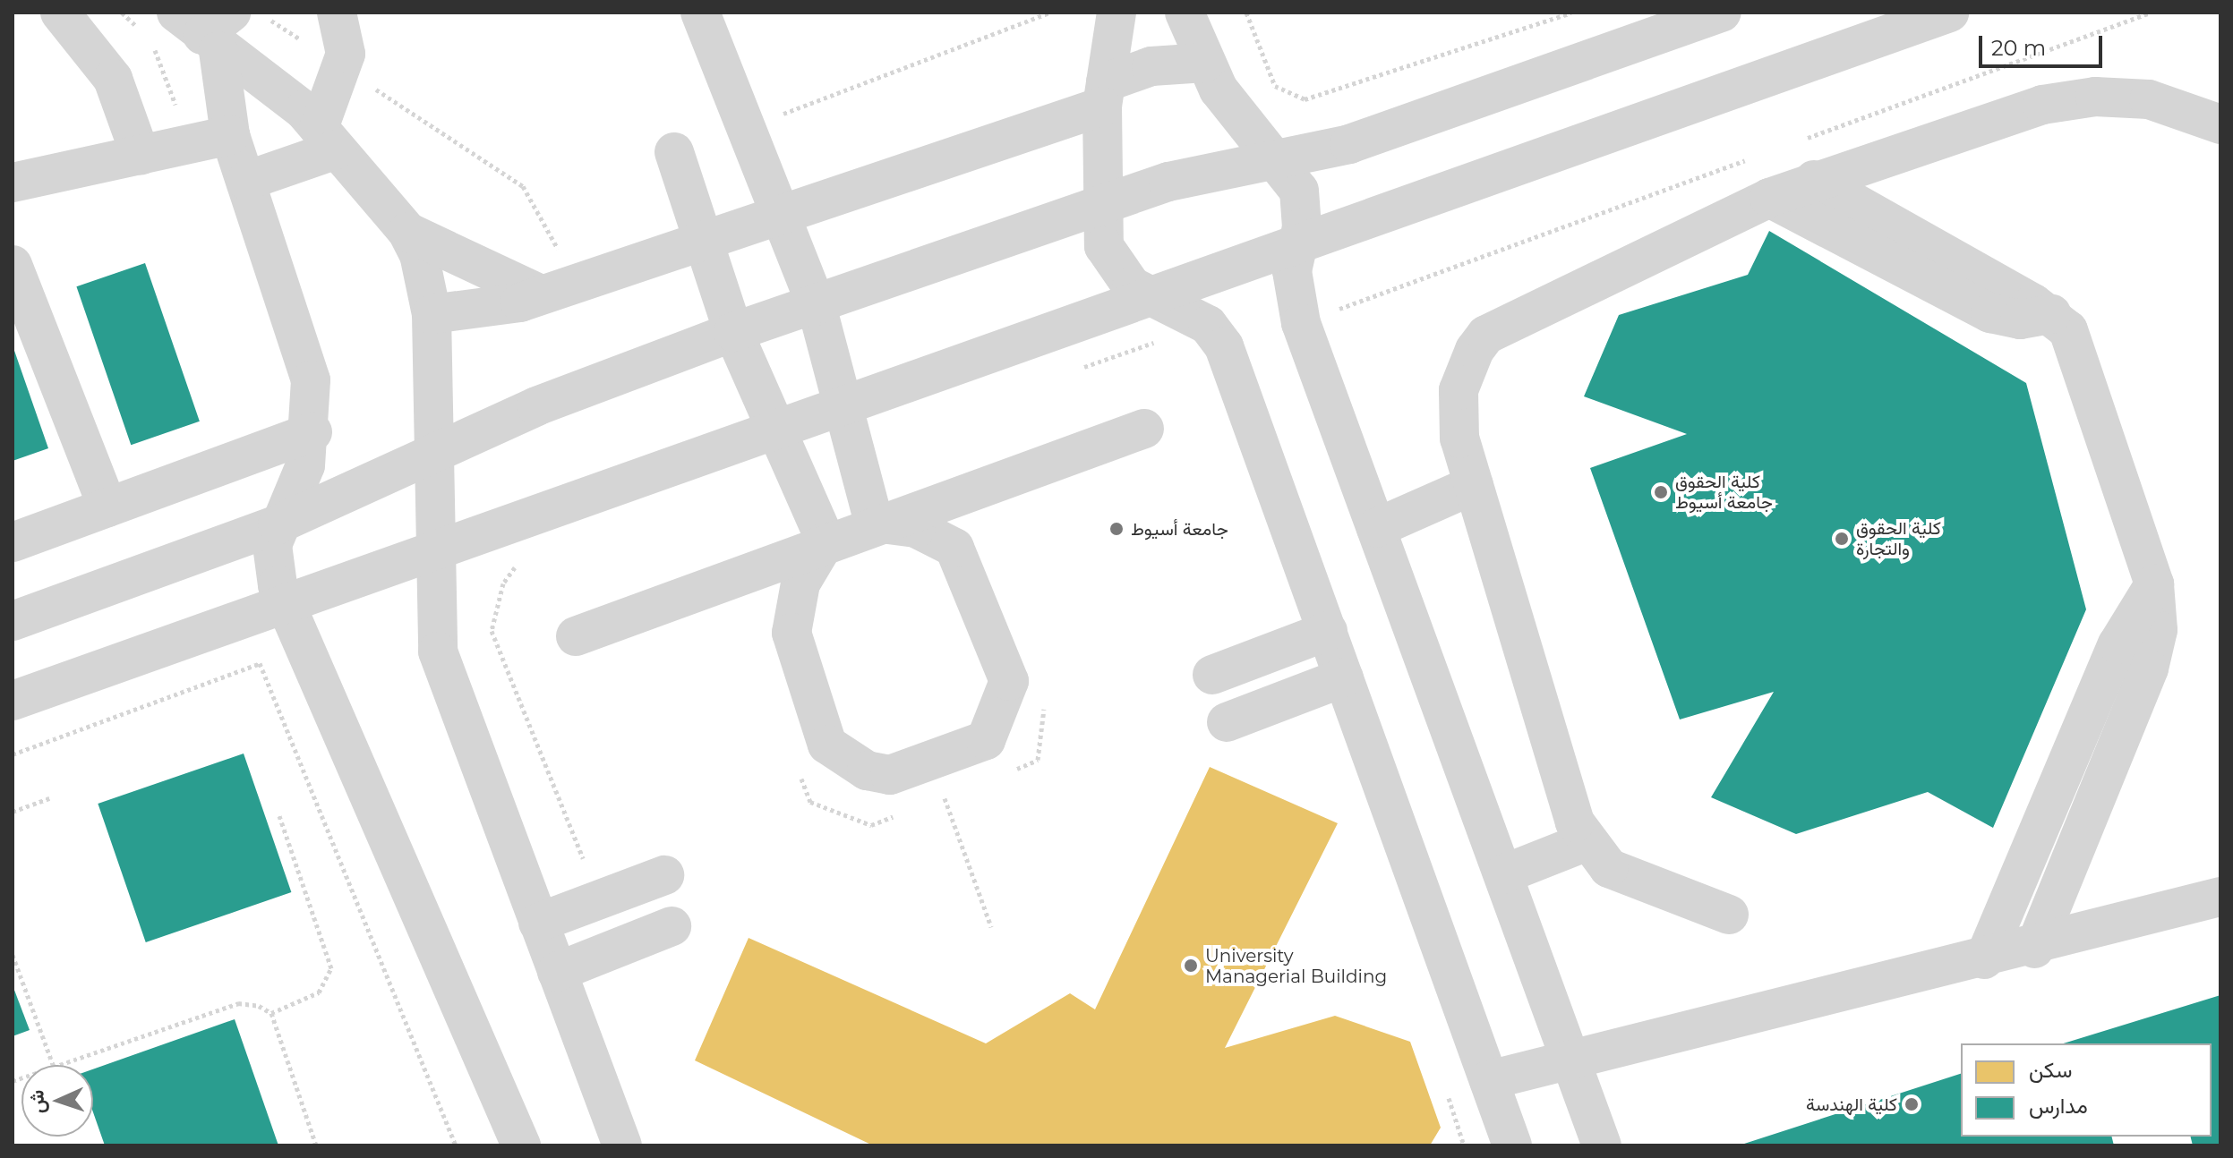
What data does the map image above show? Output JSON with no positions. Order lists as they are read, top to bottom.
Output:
{
  "places": [
    "كلية الحقوق جامعة أسيوط",
    "جامعة أسيوط",
    "كلية الحقوق والتجارة",
    "University Managerial Building",
    "كلية الهندسة"
  ],
  "legend": ["سكن", "مدارس"],
  "scale_bar": "20 m",
  "north": "left"
}
